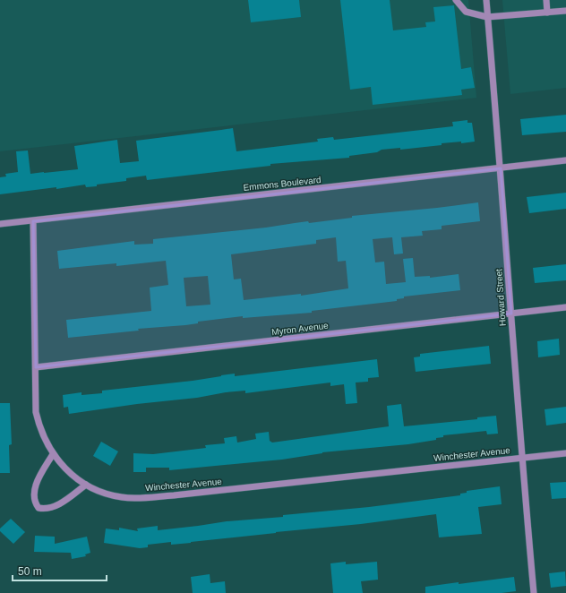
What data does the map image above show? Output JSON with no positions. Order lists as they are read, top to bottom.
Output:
{
  "streets": {
    "street": [
      "Emmons Boulevard",
      "Howard Street",
      "Myron Avenue",
      "Winchester Avenue"
    ]
  },
  "crossings": [
    ["Emmons Boulevard", "Howard Street"],
    ["Emmons Boulevard", "Winchester Avenue"],
    ["Howard Street", "Myron Avenue"],
    ["Howard Street", "Winchester Avenue"],
    ["Myron Avenue", "Winchester Avenue"]
  ],
  "scale_bar": "50 m"
}
